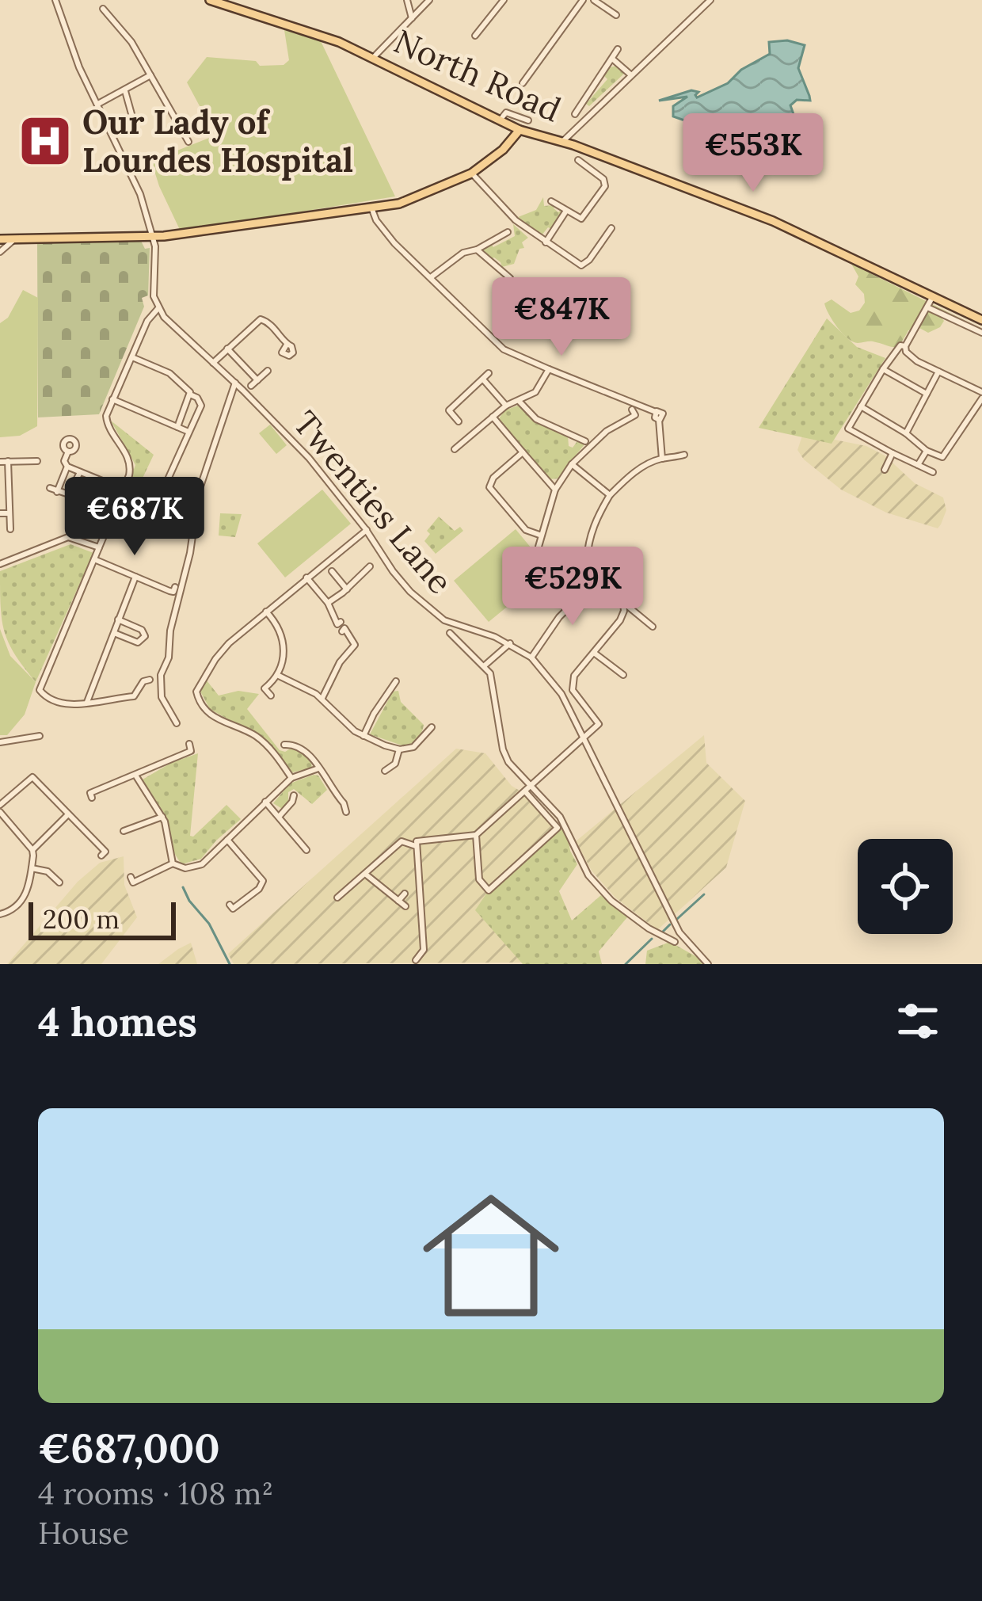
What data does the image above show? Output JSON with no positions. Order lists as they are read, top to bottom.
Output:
{
  "streets": {
    "main road": ["North Road"],
    "street": ["Twenties Lane"]
  },
  "places": {
    "hospital": ["Our Lady of Lourdes Hospital"]
  },
  "scale_bar": "200 m",
  "page": {
    "price": [
      "€553K",
      "€847K",
      "€687K",
      "€529K"
    ],
    "scale": "200 m",
    "heading": "4 homes",
    "list": [
      {
        "name": "€687,000",
        "note": "4 rooms · 108 m² · House"
      }
    ]
  }
}
